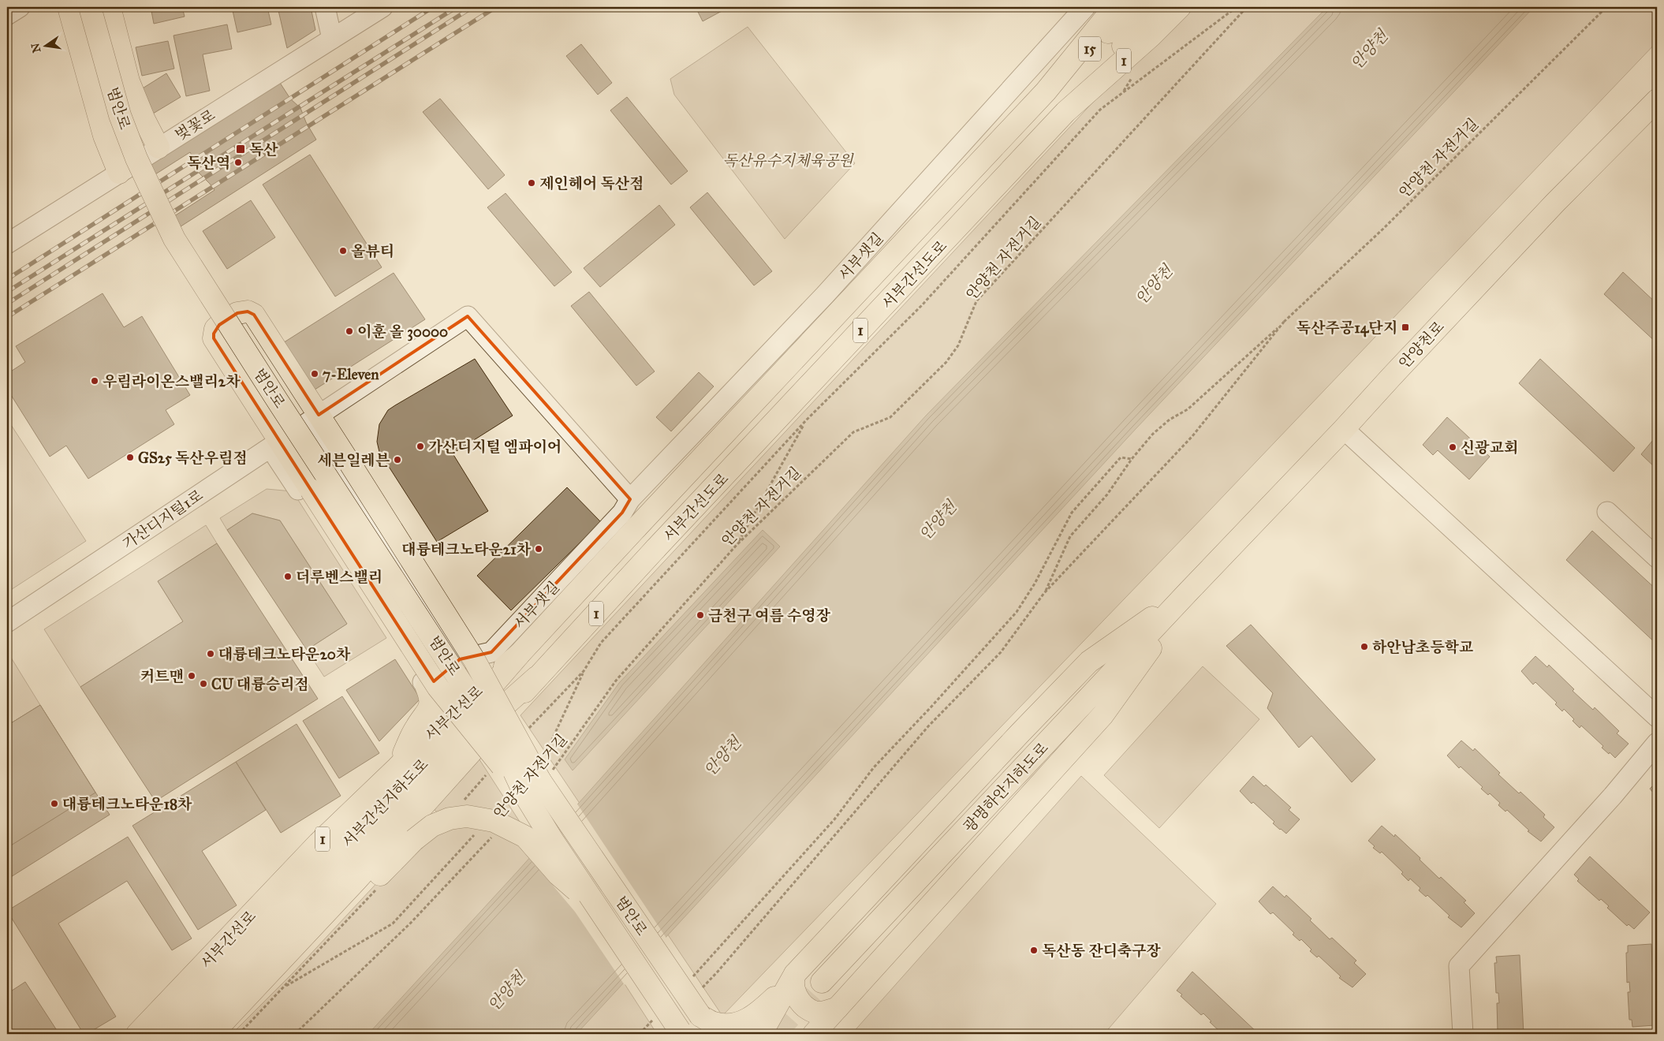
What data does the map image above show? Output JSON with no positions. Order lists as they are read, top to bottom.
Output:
{
  "streets": {
    "main road": [
      "15",
      "1",
      "범안로",
      "서부간선도로",
      "안양천로",
      "서부간선로",
      "광명하안지하도로",
      "서부간선지하도로"
    ],
    "street": ["벚꽃로", "서부샛길", "가산디지털1로"],
    "path": ["안양천 자전거길"]
  },
  "crossings": [
    ["15", "서부간선도로"],
    ["1", "서부간선도로"],
    ["1", "서부간선지하도로"],
    ["범안로", "안양천 자전거길"],
    ["서부간선도로", "서부간선로"],
    ["서부간선도로", "서부간선지하도로"],
    ["안양천로", "광명하안지하도로"],
    ["서부간선로", "서부간선지하도로"]
  ],
  "water": ["안양천"],
  "parks": ["독산유수지체육공원"],
  "places": {
    "transit": ["독산", "독산주공14단지"],
    "other": [
      "독산역",
      "제인헤어 독산점",
      "올뷰티",
      "이훈 올 30000",
      "7-Eleven",
      "우림라이온스밸리2차",
      "가산디지털 엠파이어",
      "신광교회",
      "GS25 독산우림점",
      "세븐일레븐",
      "대륭테크노타운21차",
      "더루벤스밸리",
      "금천구 여름 수영장",
      "하안남초등학교",
      "대륭테크노타운20차",
      "커트맨",
      "CU 대륭승리점",
      "대륭테크노타운18차",
      "독산동 잔디축구장"
    ]
  },
  "north": "left"
}
